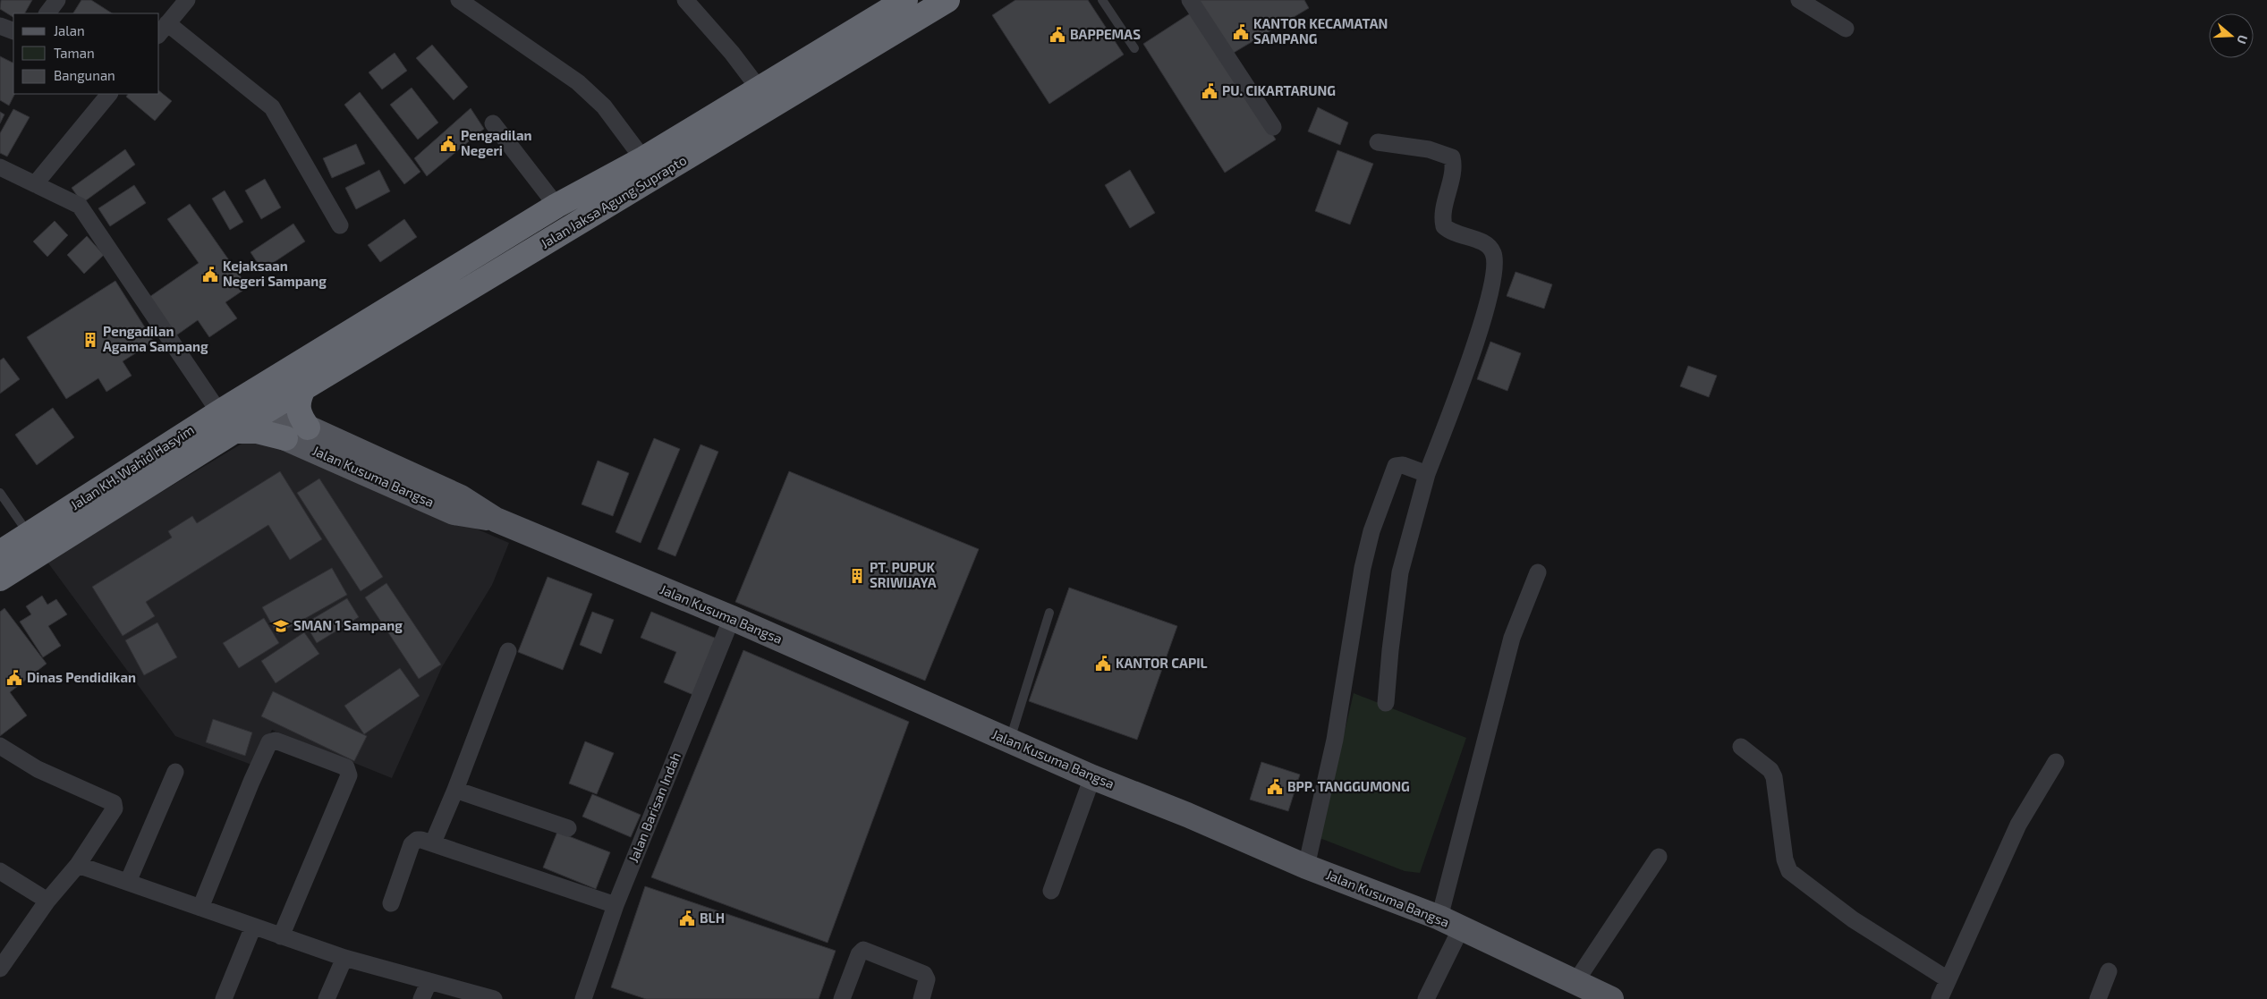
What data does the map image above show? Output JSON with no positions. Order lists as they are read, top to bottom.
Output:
{
  "streets": {
    "highway": ["Jalan Jaksa Agung Suprapto", "Jalan KH. Wahid Hasyim"],
    "main road": ["Jalan Kusuma Bangsa"],
    "street": ["Jalan Barisan Indah"]
  },
  "crossings": [
    ["Jalan Jaksa Agung Suprapto", "Jalan KH. Wahid Hasyim"],
    ["Jalan Jaksa Agung Suprapto", "Jalan Kusuma Bangsa"],
    ["Jalan KH. Wahid Hasyim", "Jalan Kusuma Bangsa"],
    ["Jalan Kusuma Bangsa", "Jalan Barisan Indah"]
  ],
  "places": {
    "public building": [
      "KANTOR KECAMATAN SAMPANG",
      "BAPPEMAS",
      "PU. CIKARTARUNG",
      "Pengadilan Negeri",
      "Kejaksaan Negeri Sampang",
      "KANTOR CAPIL",
      "Dinas Pendidikan",
      "BPP. TANGGUMONG",
      "BLH"
    ],
    "building": ["Pengadilan Agama Sampang", "PT. PUPUK SRIWIJAYA"],
    "school or university": ["SMAN 1 Sampang"]
  },
  "legend": ["Jalan", "Taman", "Bangunan"],
  "north": "right"
}
